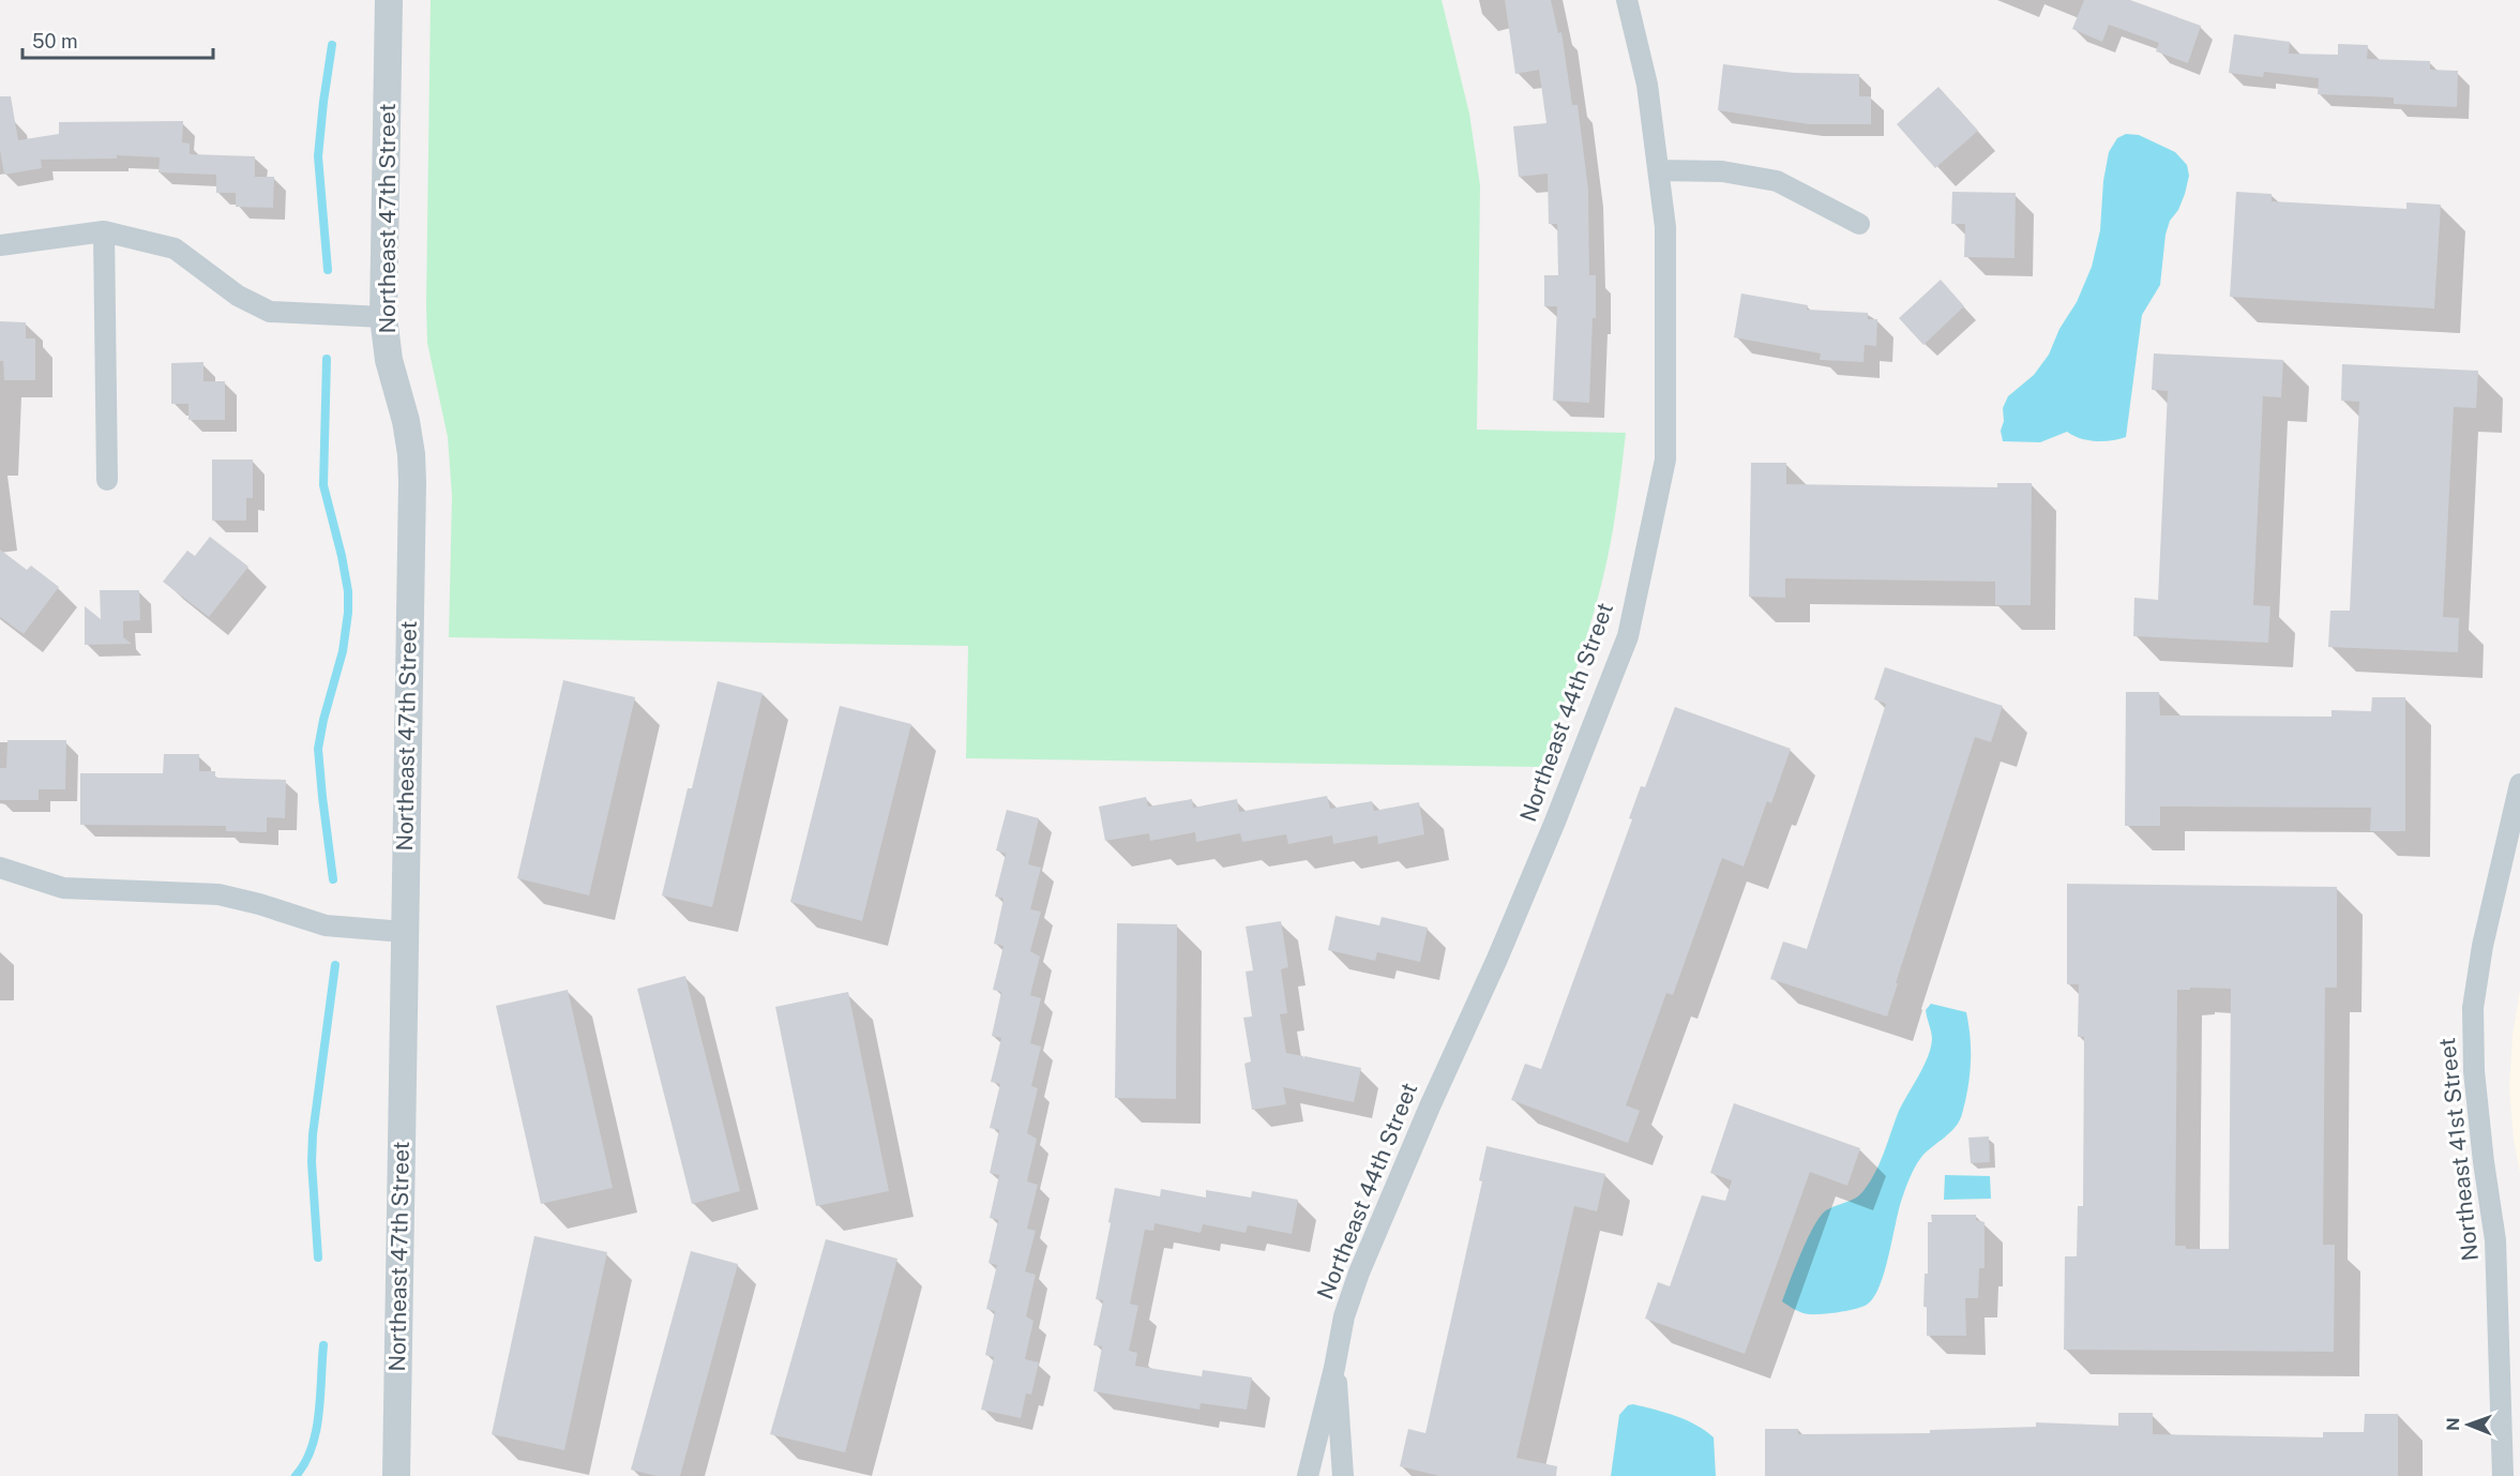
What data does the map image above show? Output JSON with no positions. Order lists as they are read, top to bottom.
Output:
{
  "streets": {
    "street": ["Northeast 47th Street", "Northeast 44th Street", "Northeast 41st Street"]
  },
  "scale_bar": "50 m",
  "north": "left"
}
